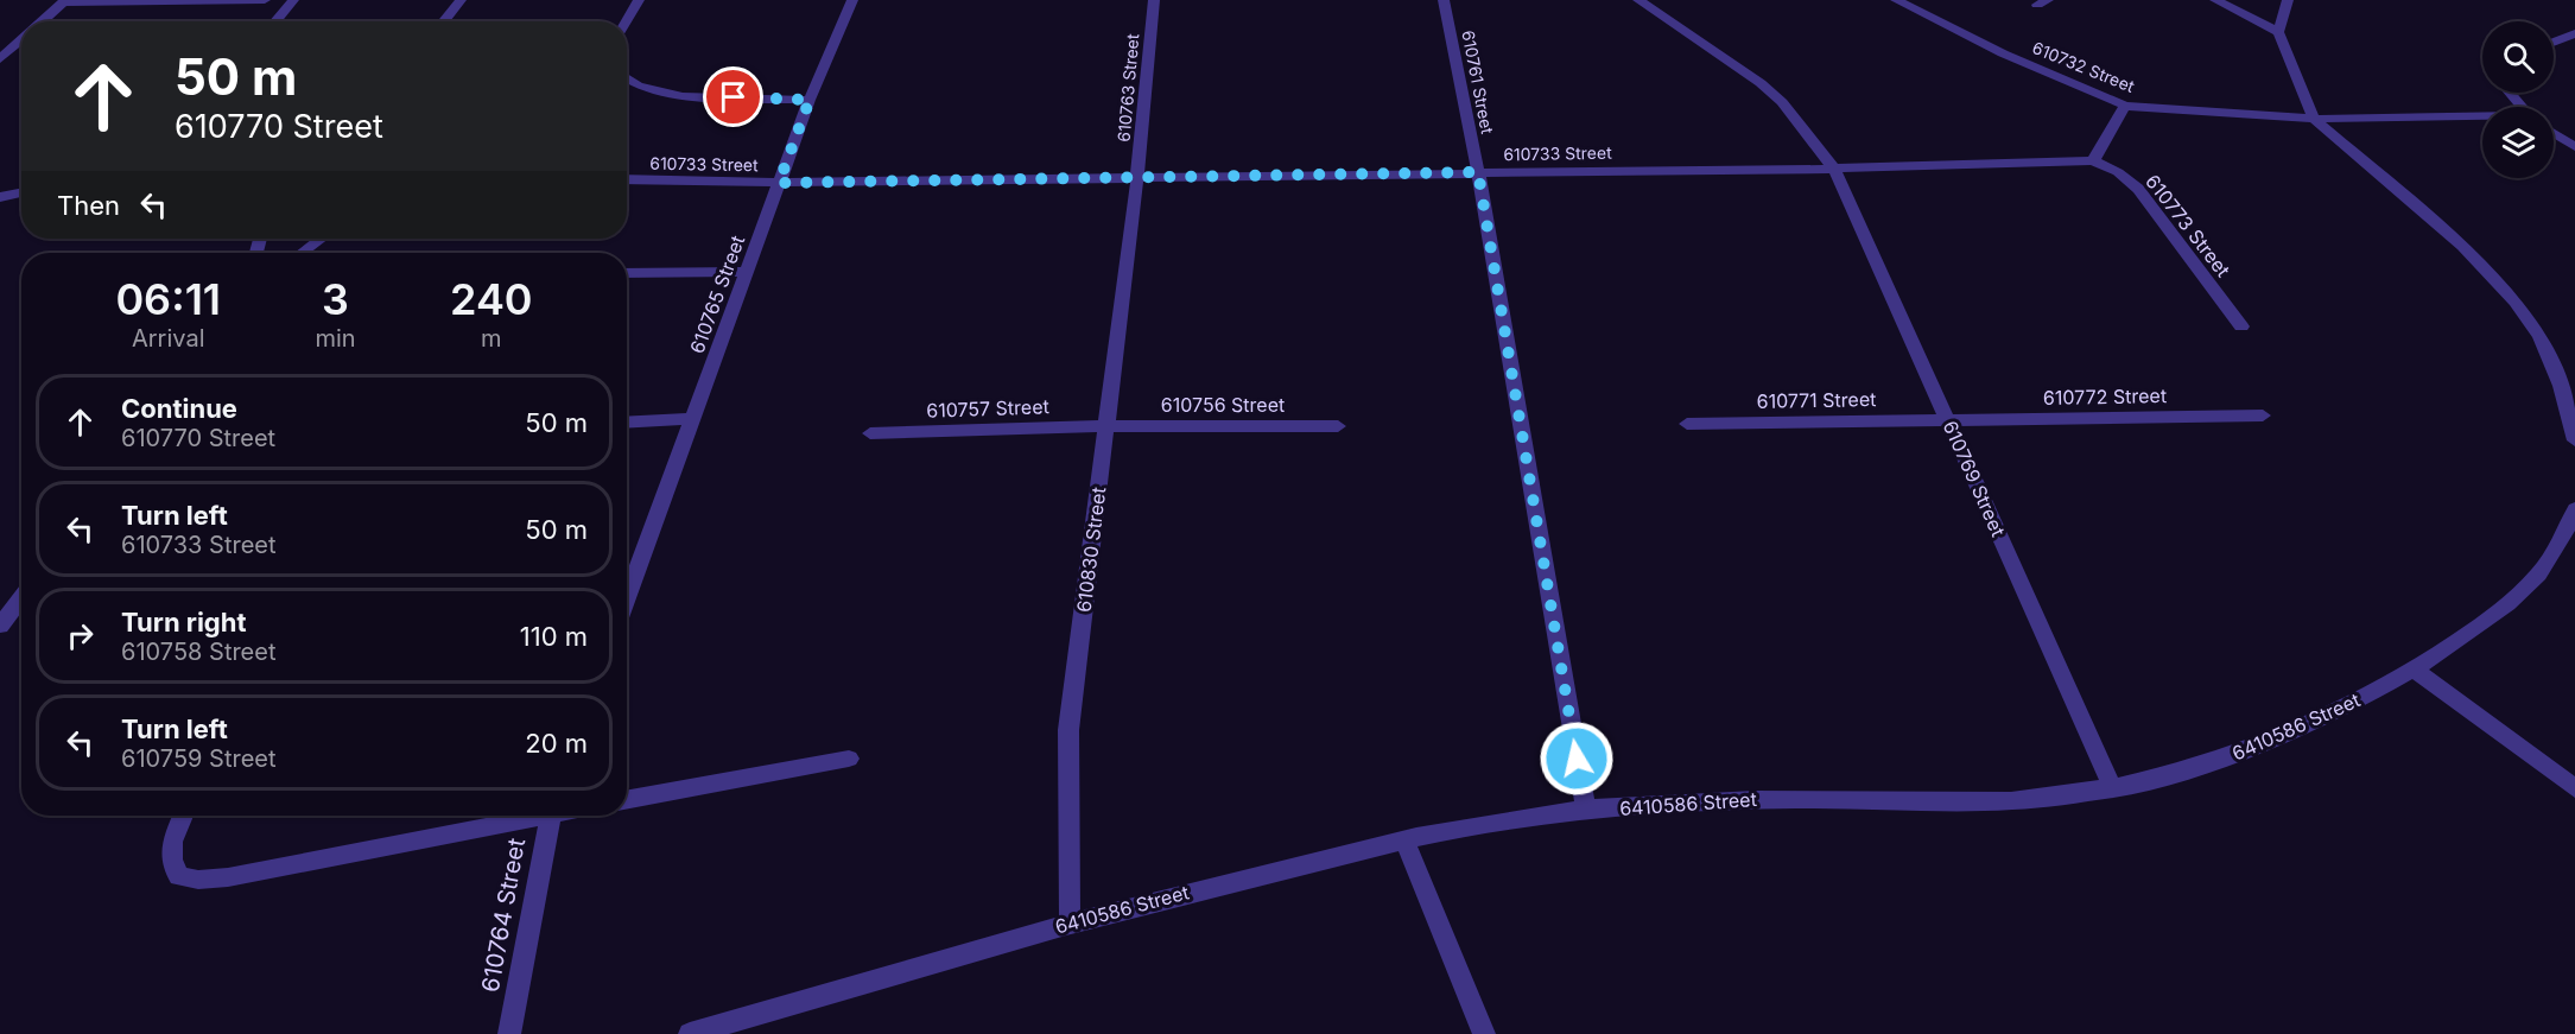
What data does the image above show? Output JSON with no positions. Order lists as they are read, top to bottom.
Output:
{
  "streets": {
    "street": [
      "610732 Street",
      "610761 Street",
      "610763 Street",
      "610733 Street",
      "610773 Street",
      "610765 Street",
      "610772 Street",
      "610771 Street",
      "610756 Street",
      "610757 Street",
      "610769 Street",
      "610830 Street",
      "6410586 Street",
      "610764 Street"
    ]
  },
  "crossings": [
    ["610761 Street", "610733 Street"],
    ["610761 Street", "6410586 Street"],
    ["610763 Street", "610733 Street"],
    ["610763 Street", "610830 Street"],
    ["610733 Street", "610773 Street"],
    ["610733 Street", "610765 Street"],
    ["610733 Street", "610769 Street"],
    ["610733 Street", "610830 Street"],
    ["610772 Street", "610771 Street"],
    ["610772 Street", "610769 Street"],
    ["610771 Street", "610769 Street"],
    ["610756 Street", "610757 Street"],
    ["610756 Street", "610830 Street"],
    ["610757 Street", "610830 Street"],
    ["610769 Street", "6410586 Street"],
    ["610830 Street", "6410586 Street"]
  ],
  "page": {
    "turn": ["50 m", "610770 Street"],
    "then": "Then",
    "eta": [
      "06:11",
      "Arrival",
      "3",
      "min",
      "240",
      "m"
    ],
    "list": [
      {
        "name": "Continue",
        "note": "610770 Street",
        "value": "50 m"
      },
      {
        "name": "Turn left",
        "note": "610733 Street",
        "value": "50 m"
      },
      {
        "name": "Turn right",
        "note": "610758 Street",
        "value": "110 m"
      },
      {
        "name": "Turn left",
        "note": "610759 Street",
        "value": "20 m"
      }
    ]
  }
}
